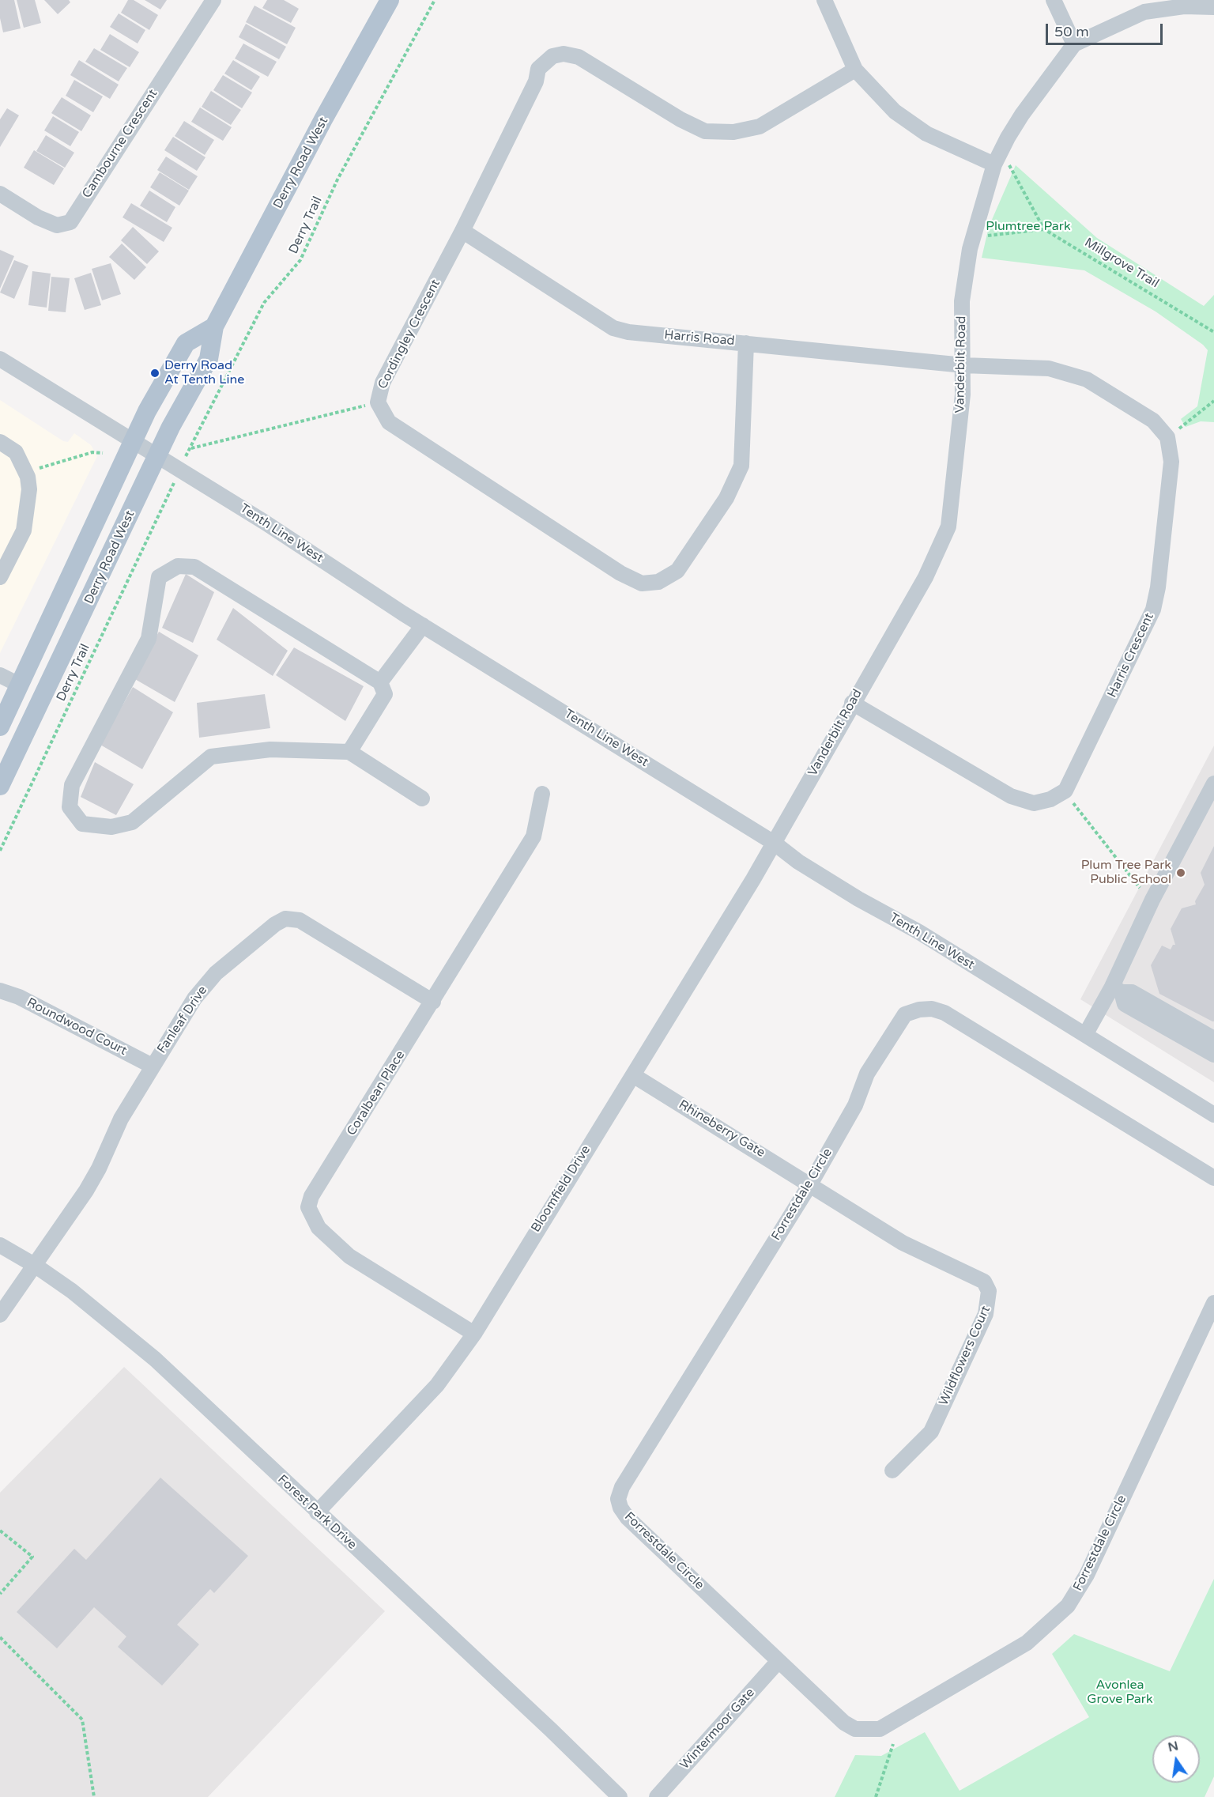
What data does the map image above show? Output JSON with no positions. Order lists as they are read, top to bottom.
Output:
{
  "streets": {
    "main road": ["Derry Road West"],
    "street": [
      "Cambourne Crescent",
      "Cordingley Crescent",
      "Harris Road",
      "Vanderbilt Road",
      "Tenth Line West",
      "Harris Crescent",
      "Fanleaf Drive",
      "Roundwood Court",
      "Coralbean Place",
      "Rhineberry Gate",
      "Bloomfield Drive",
      "Forrestdale Circle",
      "Wildflowers Court",
      "Forest Park Drive",
      "Wintermoor Gate"
    ],
    "path": ["Derry Trail", "Millgrove Trail"]
  },
  "crossings": [
    ["Derry Road West", "Tenth Line West"],
    ["Cordingley Crescent", "Harris Road"],
    ["Harris Road", "Vanderbilt Road"],
    ["Vanderbilt Road", "Tenth Line West"],
    ["Vanderbilt Road", "Bloomfield Drive"],
    ["Tenth Line West", "Bloomfield Drive"],
    ["Fanleaf Drive", "Roundwood Court"],
    ["Fanleaf Drive", "Coralbean Place"],
    ["Fanleaf Drive", "Forest Park Drive"],
    ["Coralbean Place", "Bloomfield Drive"],
    ["Rhineberry Gate", "Bloomfield Drive"],
    ["Rhineberry Gate", "Forrestdale Circle"],
    ["Rhineberry Gate", "Wildflowers Court"],
    ["Bloomfield Drive", "Forest Park Drive"],
    ["Forrestdale Circle", "Wildflowers Court"],
    ["Forrestdale Circle", "Wintermoor Gate"]
  ],
  "parks": ["Plumtree Park", "Avonlea Grove Park"],
  "places": ["Derry Road At Tenth Line", "Plum Tree Park Public School"],
  "scale_bar": "50 m",
  "north": "top"
}
